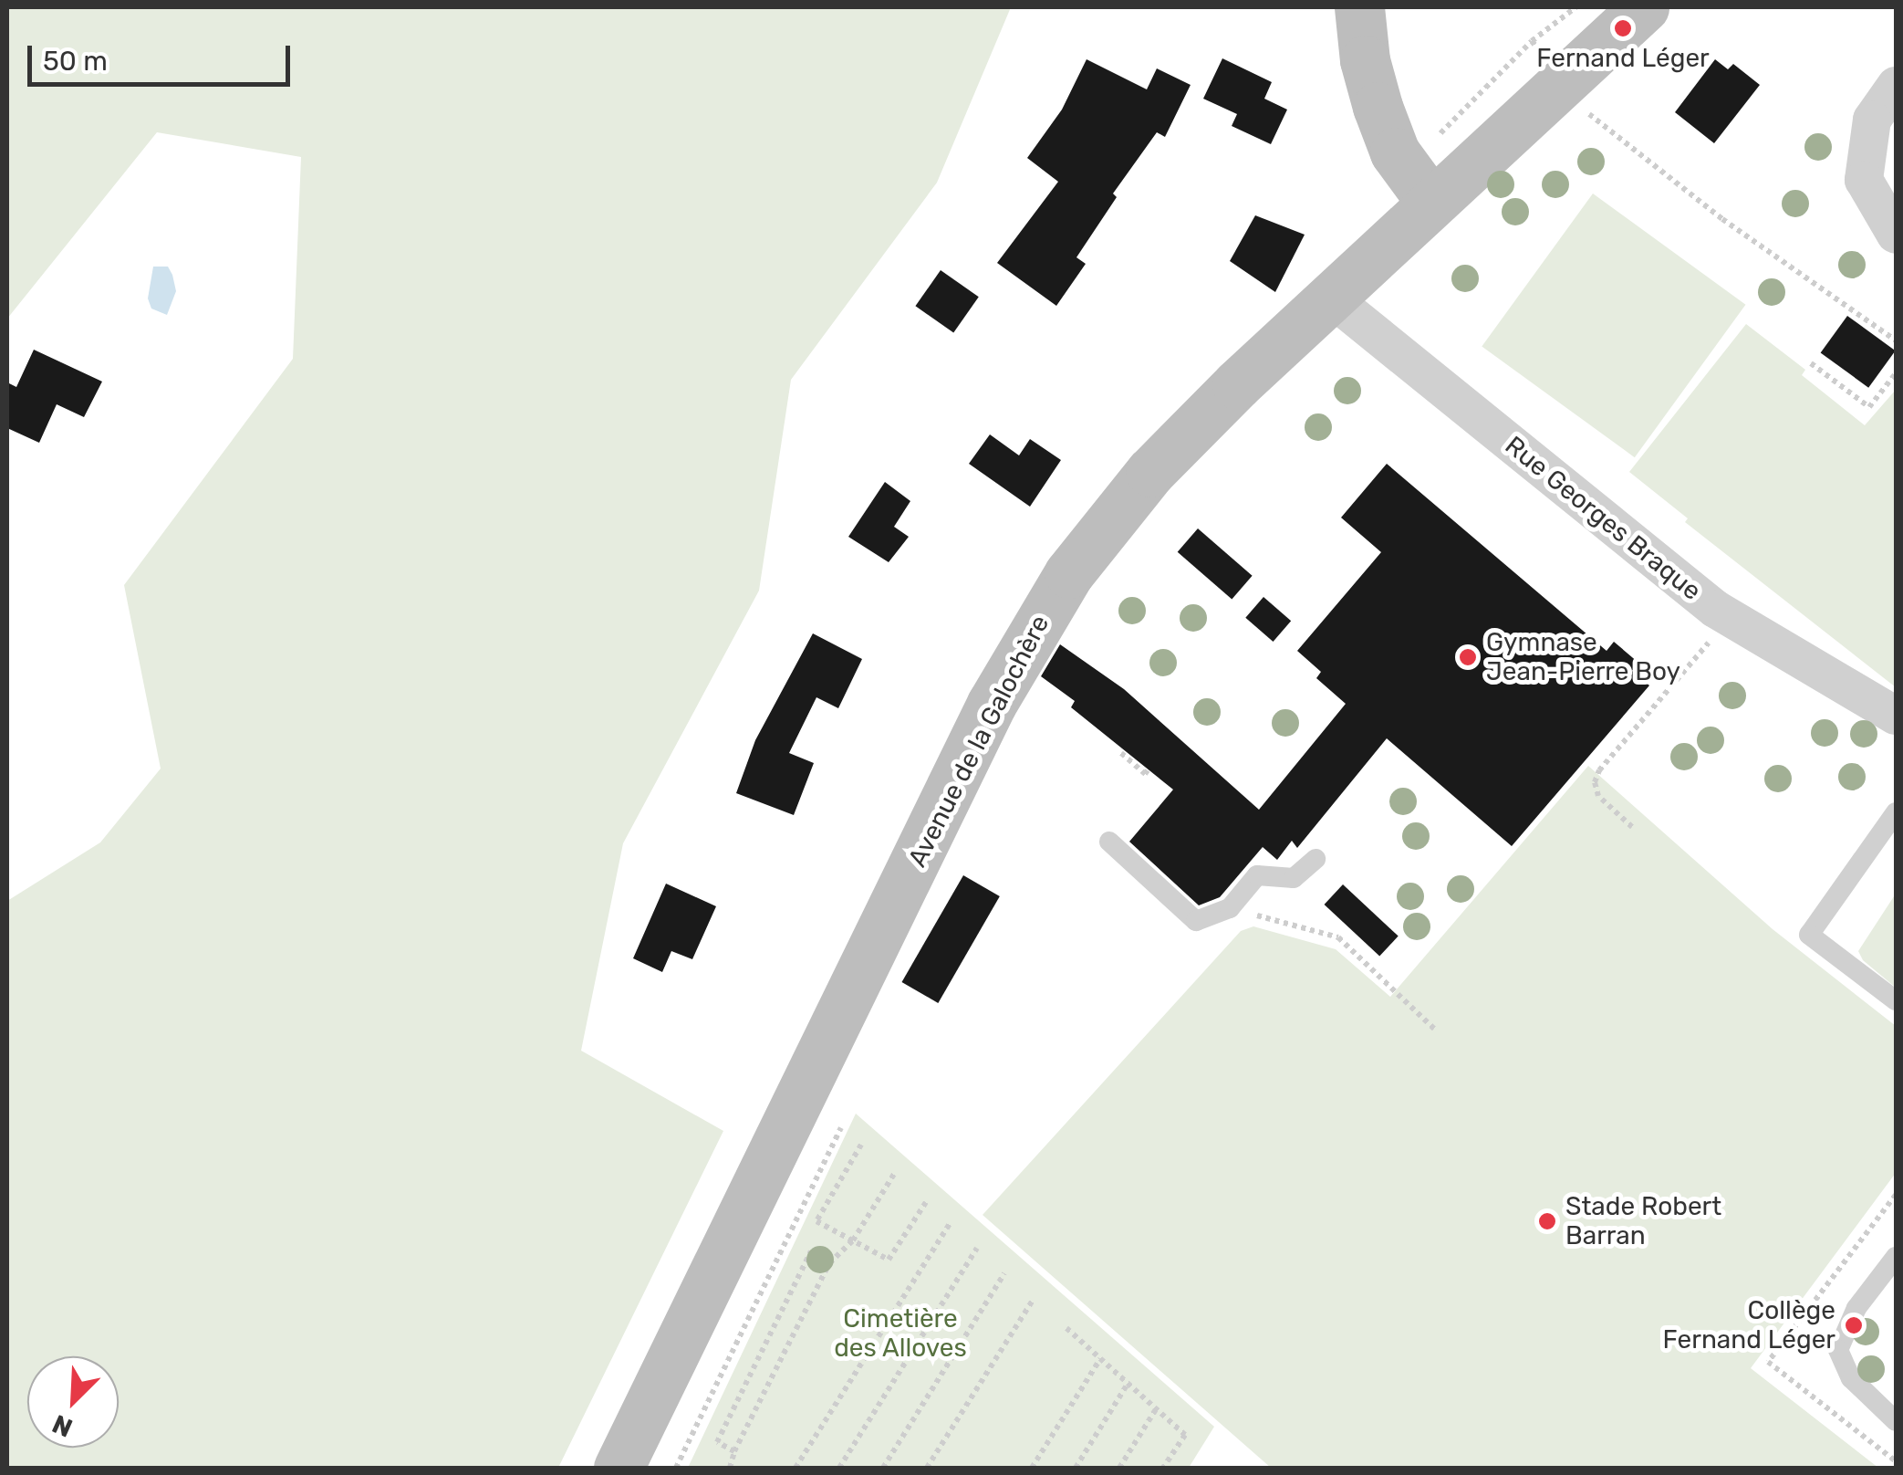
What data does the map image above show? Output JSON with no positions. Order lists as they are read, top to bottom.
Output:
{
  "streets": {
    "main road": ["Avenue de la Galochère"],
    "street": ["Rue Georges Braque"]
  },
  "crossings": [
    ["Rue Georges Braque", "Avenue de la Galochère"]
  ],
  "parks": ["Cimetière des Alloves"],
  "places": [
    "Fernand Léger",
    "Gymnase Jean-Pierre Boy",
    "Stade Robert Barran",
    "Collège Fernand Léger"
  ],
  "scale_bar": "50 m",
  "north": "bottom left"
}
